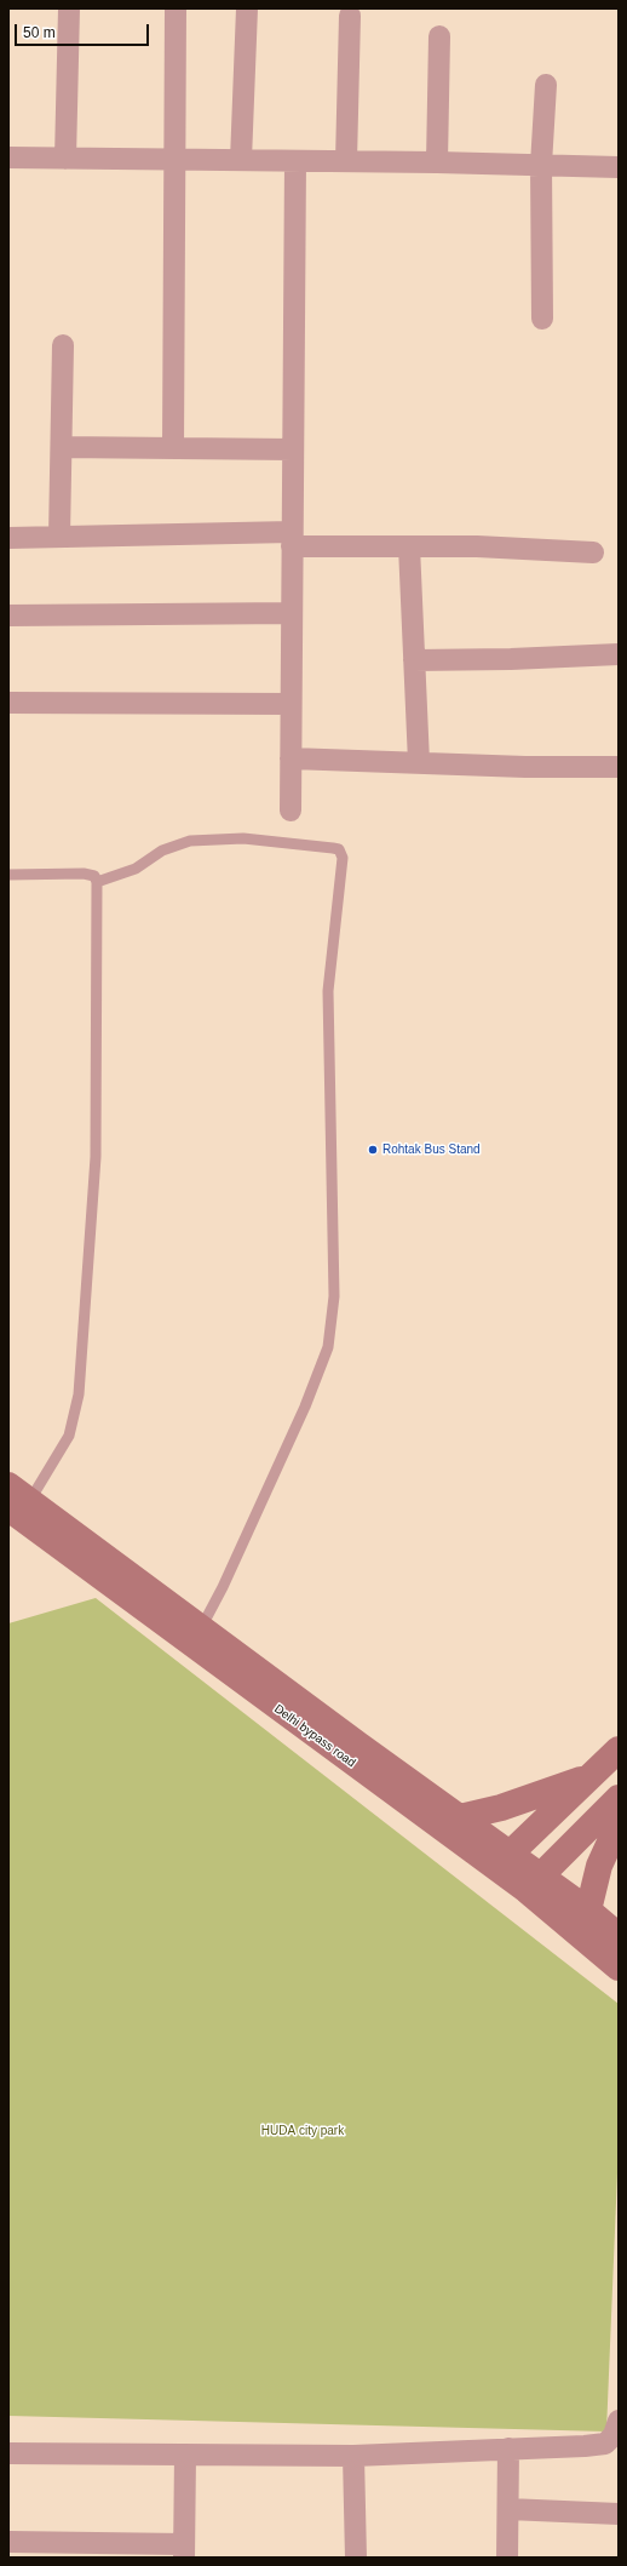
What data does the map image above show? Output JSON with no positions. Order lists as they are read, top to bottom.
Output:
{
  "streets": {
    "main road": ["Delhi bypass road"]
  },
  "parks": ["HUDA city park"],
  "places": ["Rohtak Bus Stand"],
  "scale_bar": "50 m"
}
